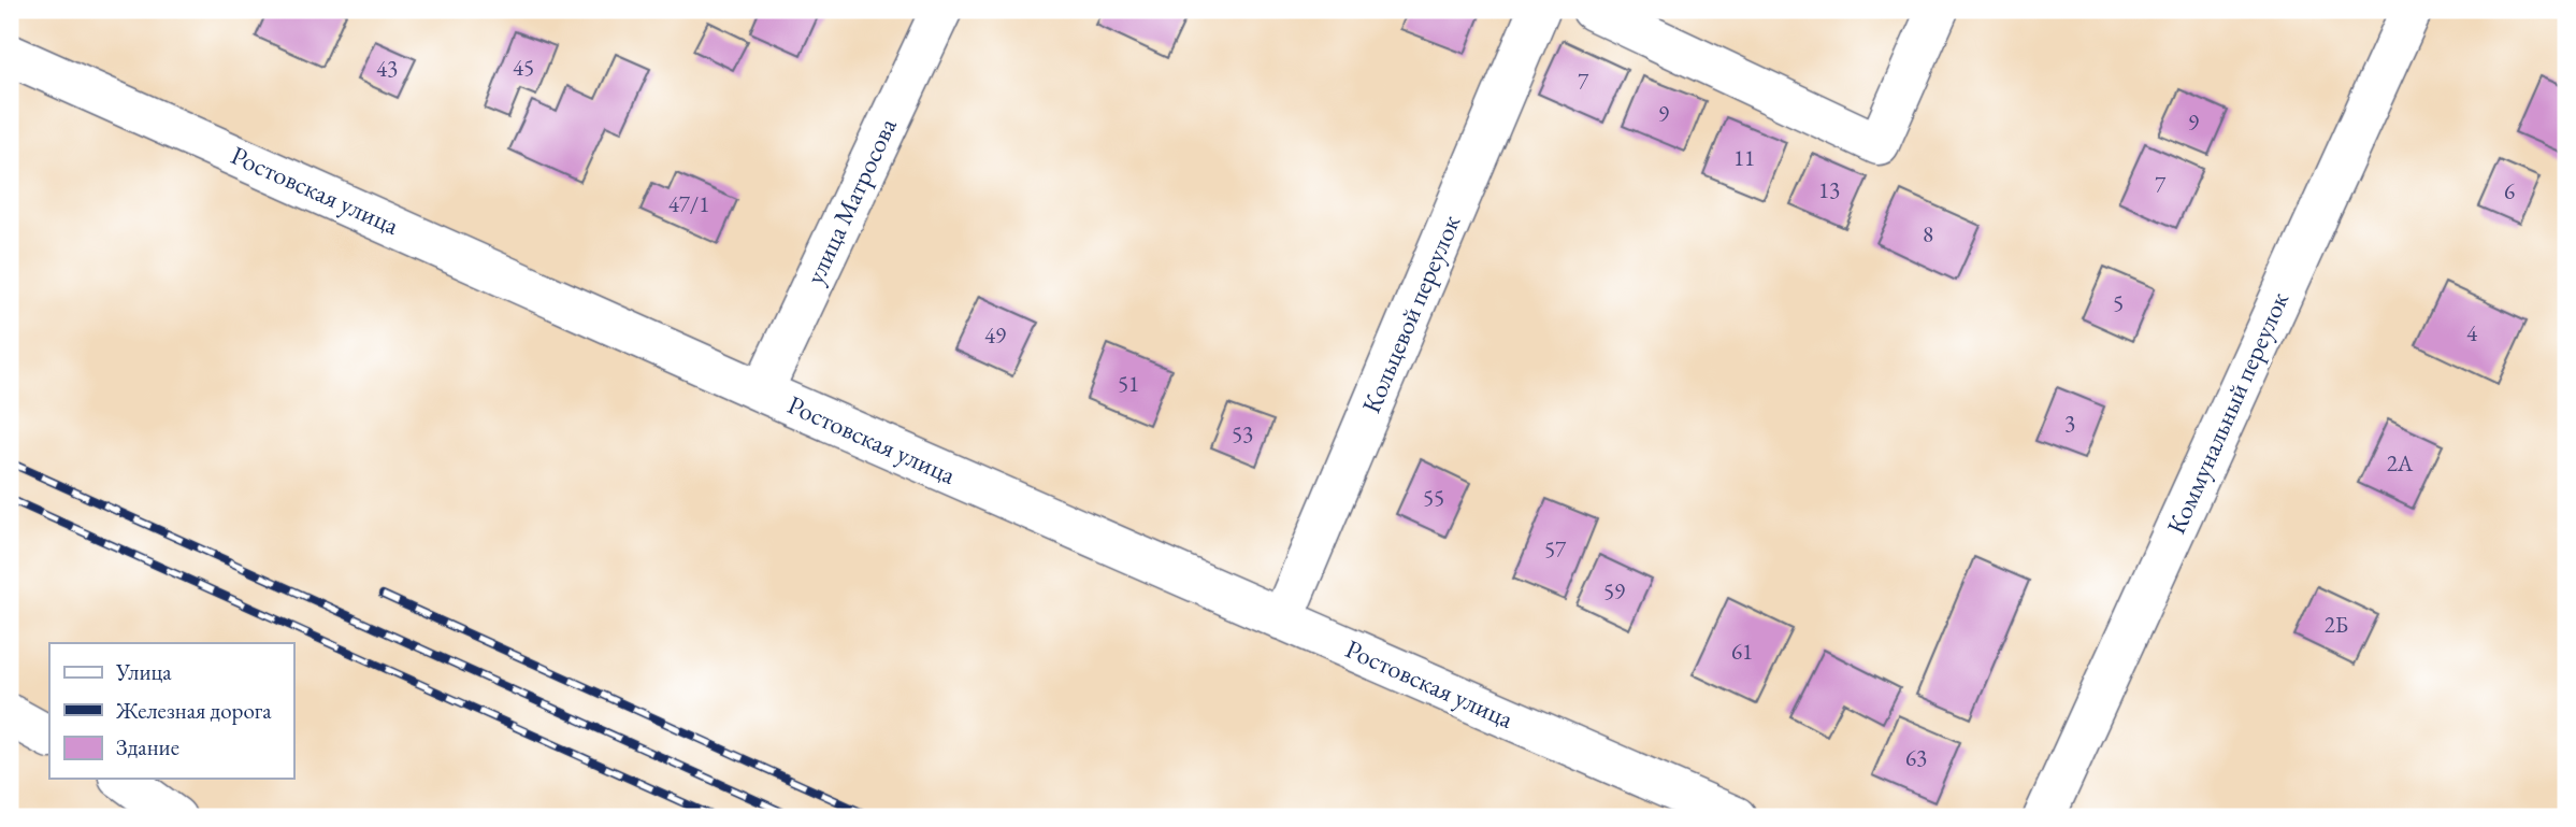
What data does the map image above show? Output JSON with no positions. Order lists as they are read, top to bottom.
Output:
{
  "streets": {
    "street": [
      "Ростовская улица",
      "улица Матросова",
      "Кольцевой переулок",
      "Коммунальный переулок"
    ]
  },
  "crossings": [
    ["Ростовская улица", "улица Матросова"],
    ["Ростовская улица", "Кольцевой переулок"]
  ],
  "house_numbers": [
    "45",
    "43",
    "7",
    "9",
    "9",
    "11",
    "7",
    "13",
    "6",
    "47/1",
    "8",
    "5",
    "4",
    "49",
    "51",
    "3",
    "53",
    "2А",
    "55",
    "57",
    "59",
    "2Б",
    "61",
    "63"
  ],
  "legend": ["Улица", "Железная дорога", "Здание"]
}
